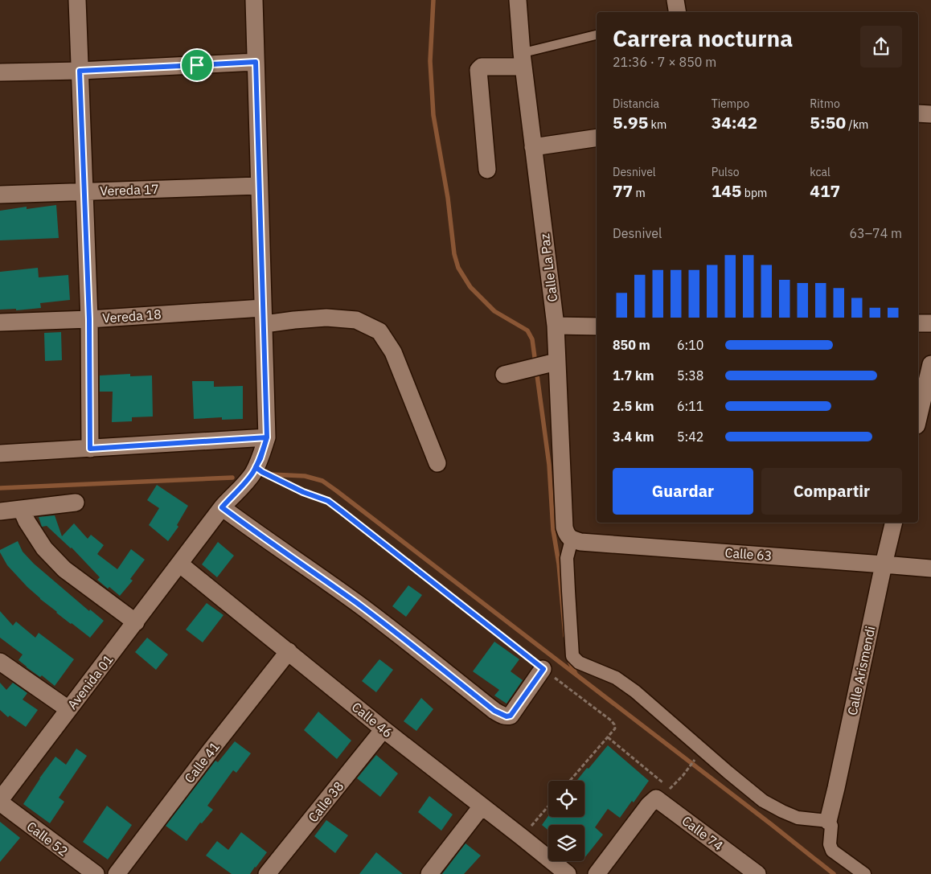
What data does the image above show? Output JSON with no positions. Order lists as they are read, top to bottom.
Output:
{
  "streets": {
    "street": [
      "Vereda 17",
      "Calle La Paz",
      "Vereda 18",
      "Calle 63",
      "Calle Arismendi",
      "Avenida 01",
      "Calle 46",
      "Calle 41",
      "Calle 38",
      "Calle 74",
      "Calle 52"
    ]
  },
  "crossings": [
    ["Vereda 17", "Avenida 01"],
    ["Calle La Paz", "Calle 63"],
    ["Vereda 18", "Avenida 01"],
    ["Calle 63", "Calle Arismendi"],
    ["Avenida 01", "Calle 46"],
    ["Avenida 01", "Calle 52"],
    ["Calle 46", "Calle 41"],
    ["Calle 46", "Calle 38"]
  ],
  "page": {
    "heading": ["Carrera nocturna", "21:36 · 7 × 850 m"],
    "stats": [
      ["Distancia", "5.95 km"],
      ["Tiempo", "34:42"],
      ["Ritmo", "5:50 /km"],
      ["Desnivel", "77 m"],
      ["Pulso", "145 bpm"],
      ["kcal", "417"]
    ],
    "chart": ["Desnivel", "63–74 m"],
    "list": [
      {
        "name": "850 m",
        "note": "6:10"
      },
      {
        "name": "1.7 km",
        "note": "5:38"
      },
      {
        "name": "2.5 km",
        "note": "6:11"
      },
      {
        "name": "3.4 km",
        "note": "5:42"
      }
    ],
    "buttons": ["Guardar", "Compartir"]
  }
}
